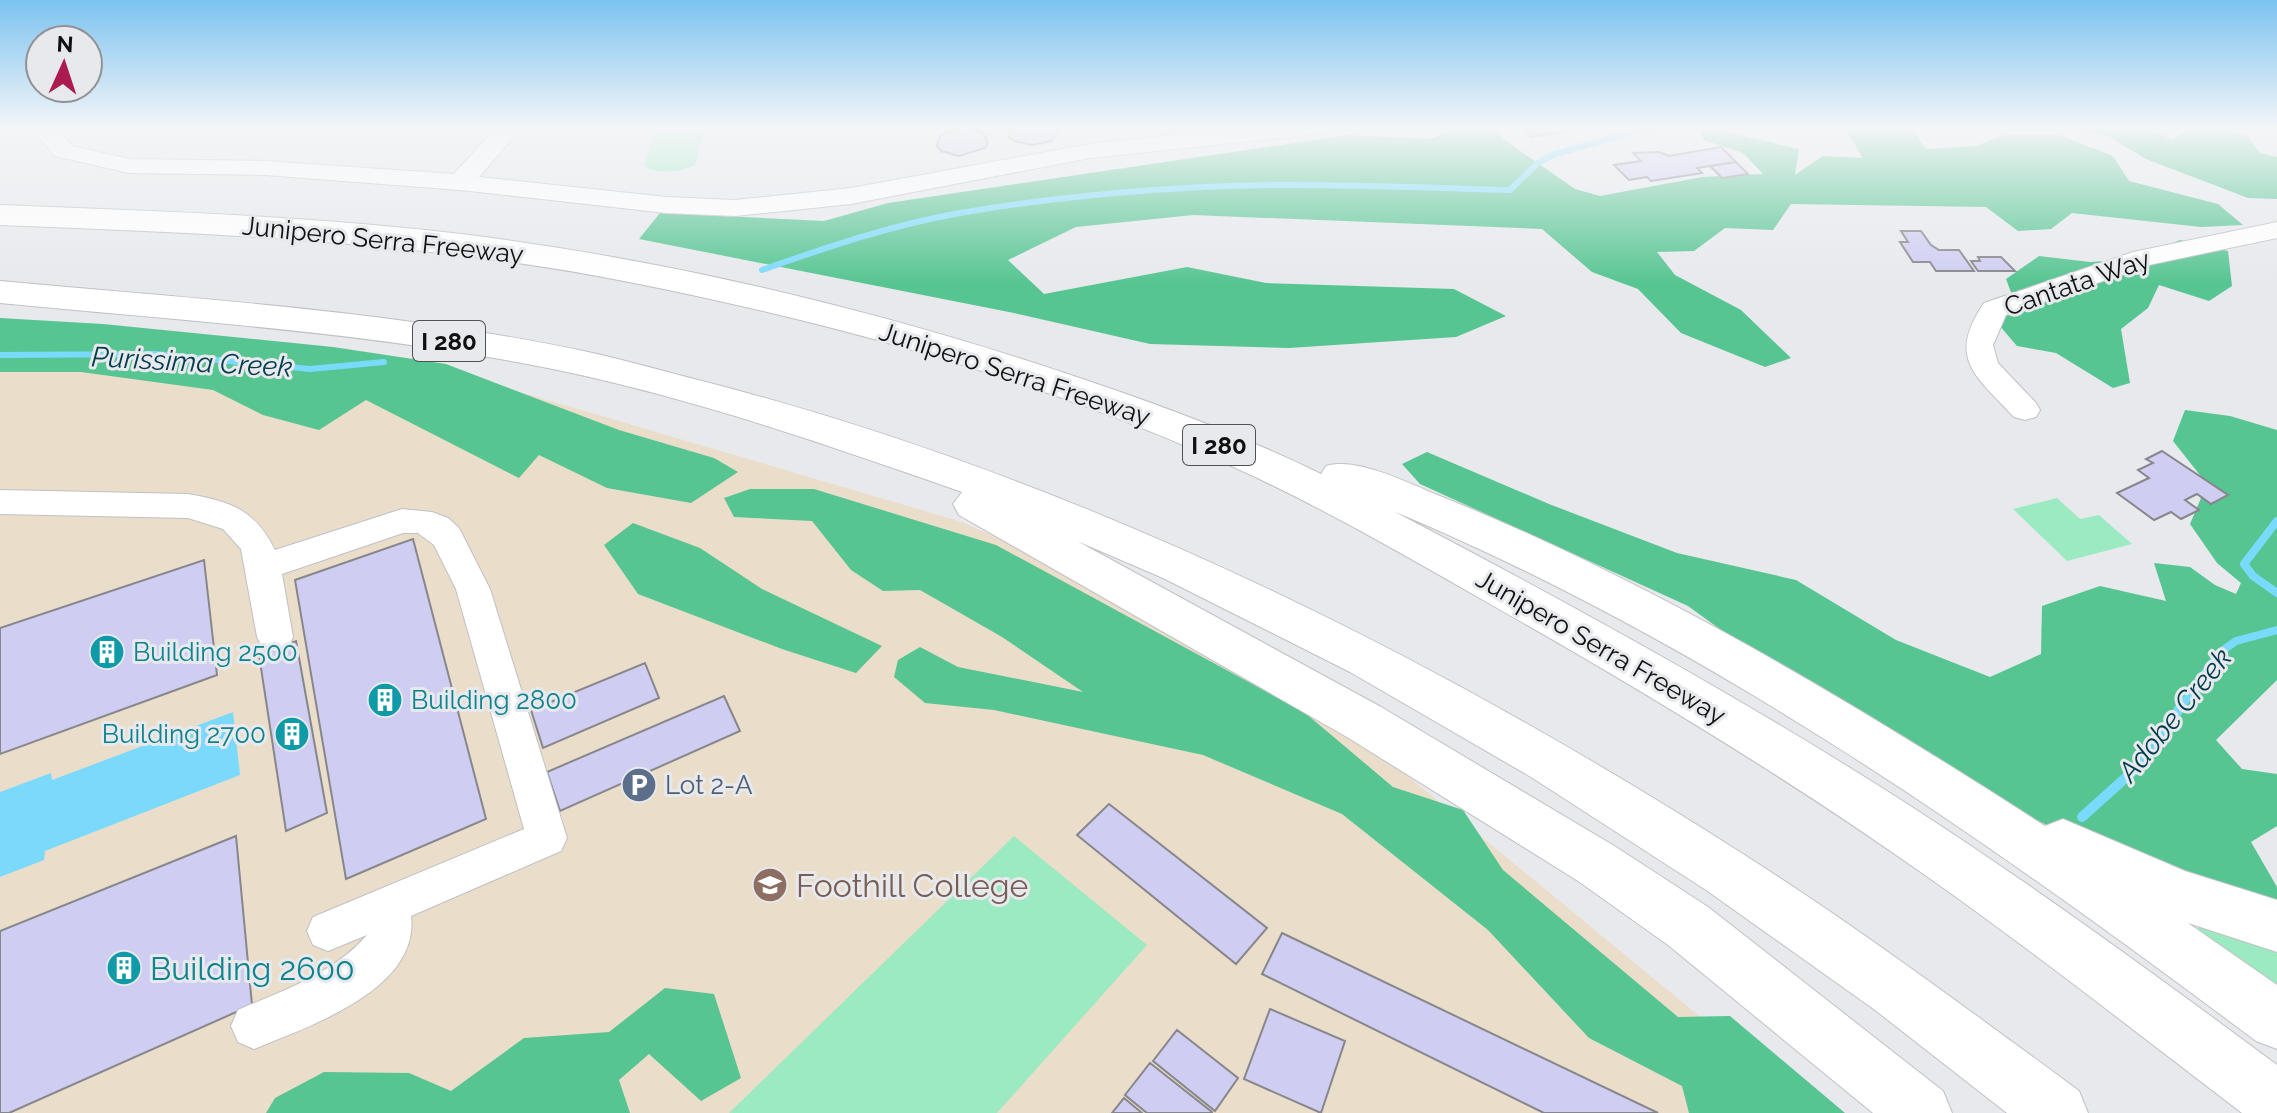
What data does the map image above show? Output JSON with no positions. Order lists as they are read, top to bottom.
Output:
{
  "streets": {
    "highway": ["Junipero Serra Freeway", "I 280"],
    "street": ["Cantata Way"]
  },
  "water": ["Purissima Creek", "Adobe Creek"],
  "places": {
    "building": [
      "Building 2500",
      "Building 2800",
      "Building 2700",
      "Building 2600"
    ],
    "parking": ["Lot 2-A"],
    "school or university": ["Foothill College"]
  },
  "north": "top"
}
